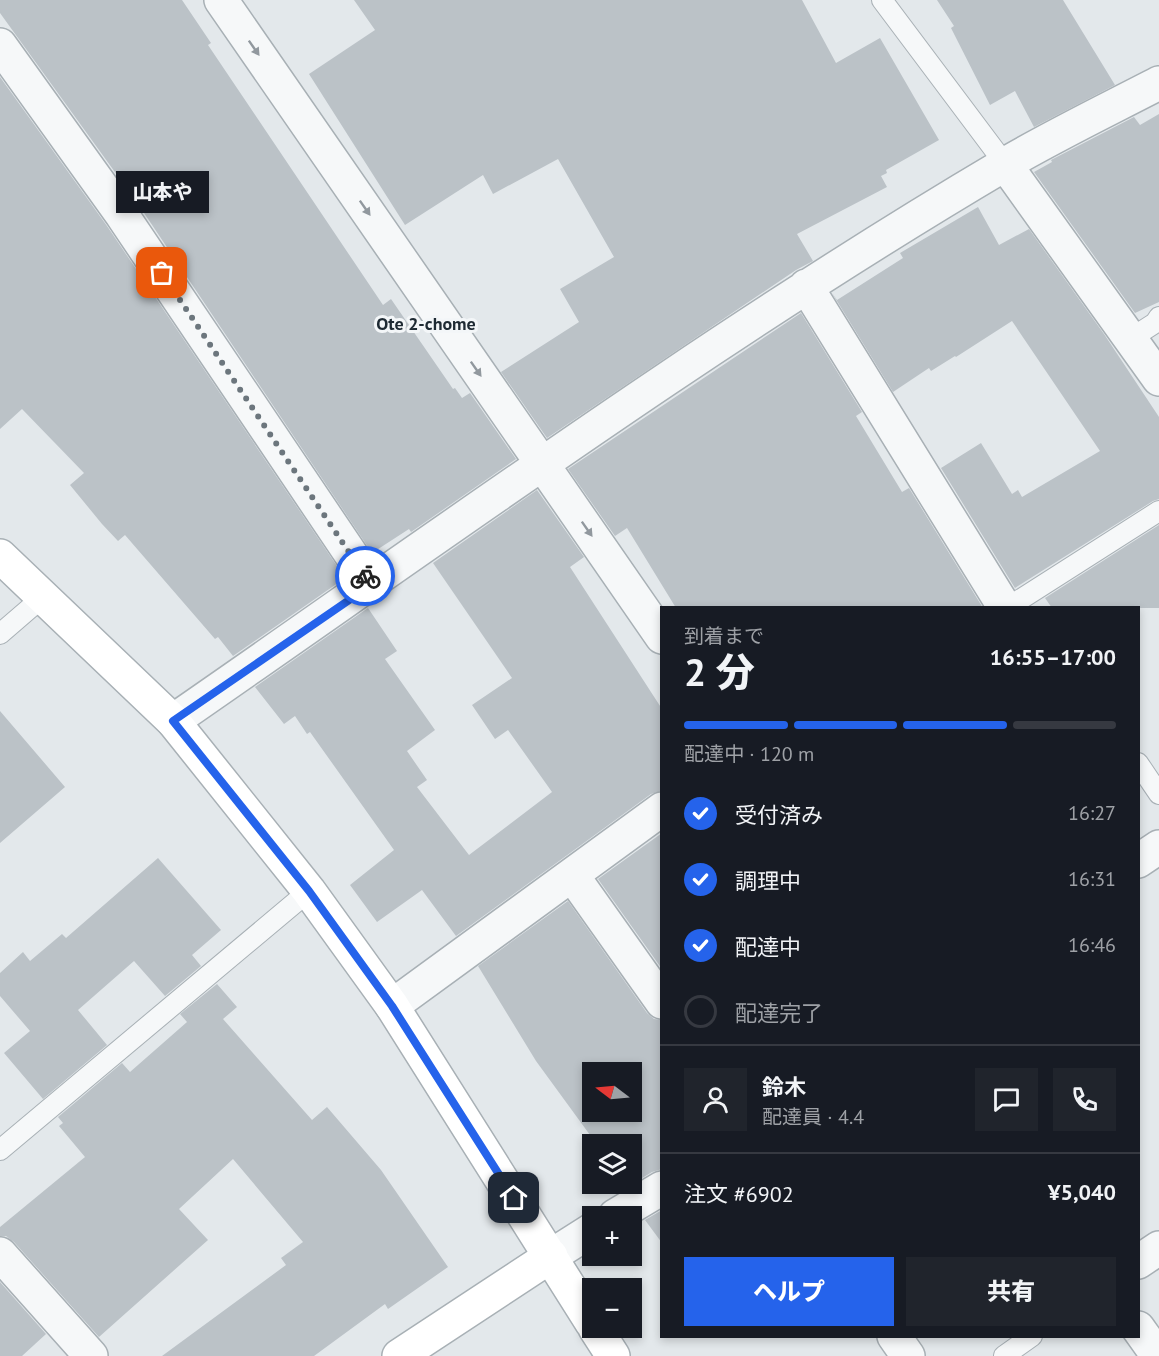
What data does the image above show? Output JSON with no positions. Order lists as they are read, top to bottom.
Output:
{
  "districts": ["Ote 2-chome"],
  "places": ["山本や"],
  "north": "left",
  "page": {
    "bubble": "山本や",
    "heading": ["2 分", "到着まで", "16:55–17:00"],
    "panel": [
      "鈴木",
      "配達員 · 4.4",
      "注文 #6902",
      "¥5,040"
    ],
    "bar": "配達中 · 120 m",
    "list": [
      ["受付済み", "16:27"],
      ["調理中", "16:31"],
      ["配達中", "16:46"],
      "配達完了"
    ],
    "map_buttons": ["+", "−"],
    "buttons": ["ヘルプ", "共有"]
  }
}
